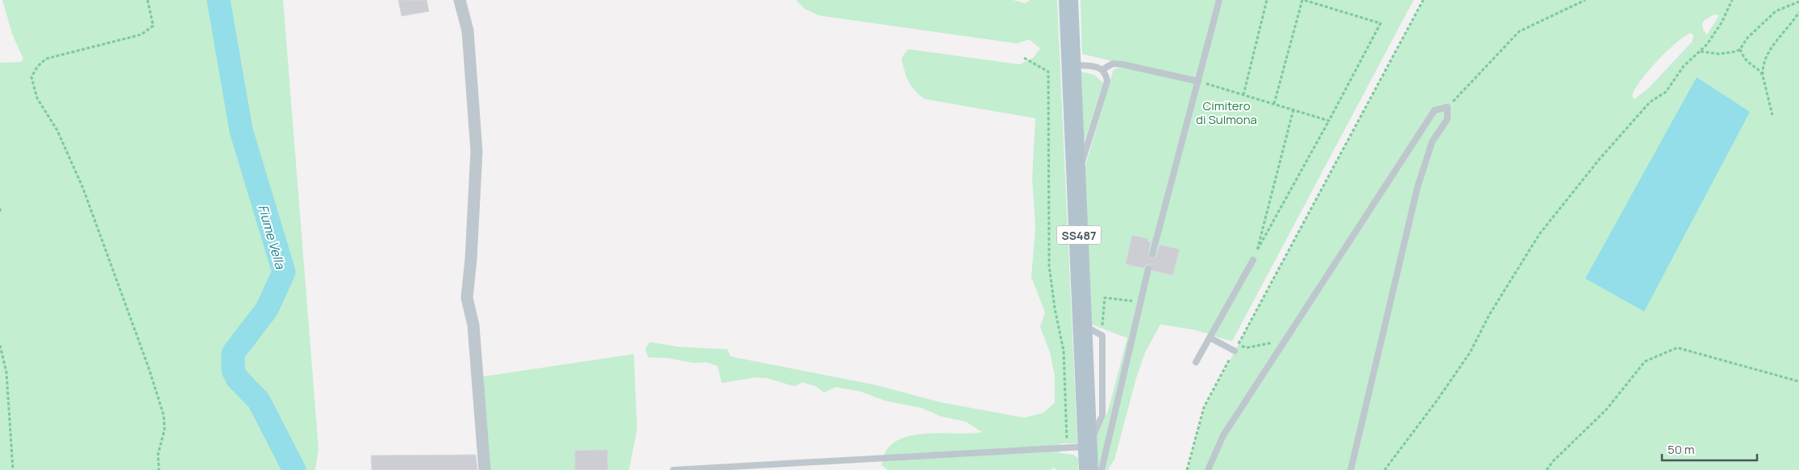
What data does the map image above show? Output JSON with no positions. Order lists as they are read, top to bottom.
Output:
{
  "streets": {
    "main road": ["SS487"]
  },
  "water": ["Fiume Vella"],
  "parks": ["Cimitero di Sulmona"],
  "scale_bar": "50 m"
}
